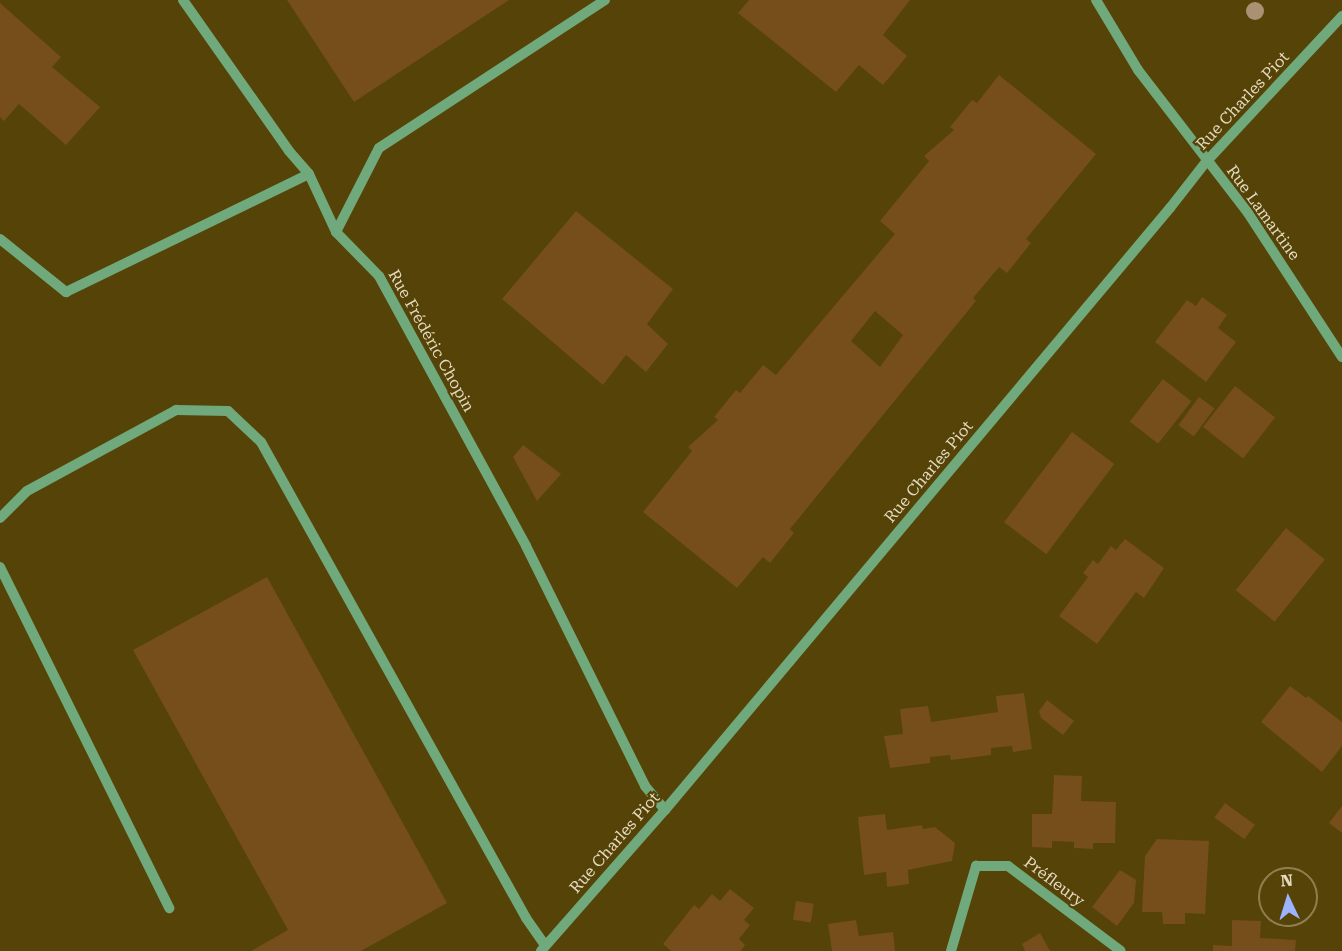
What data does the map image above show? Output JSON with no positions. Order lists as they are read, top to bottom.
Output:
{
  "streets": {
    "street": [
      "Rue Charles Piot",
      "Rue Lamartine",
      "Rue Frédéric Chopin",
      "Préfleury"
    ]
  },
  "crossings": [
    ["Rue Charles Piot", "Rue Lamartine"],
    ["Rue Charles Piot", "Rue Frédéric Chopin"]
  ],
  "north": "top"
}
